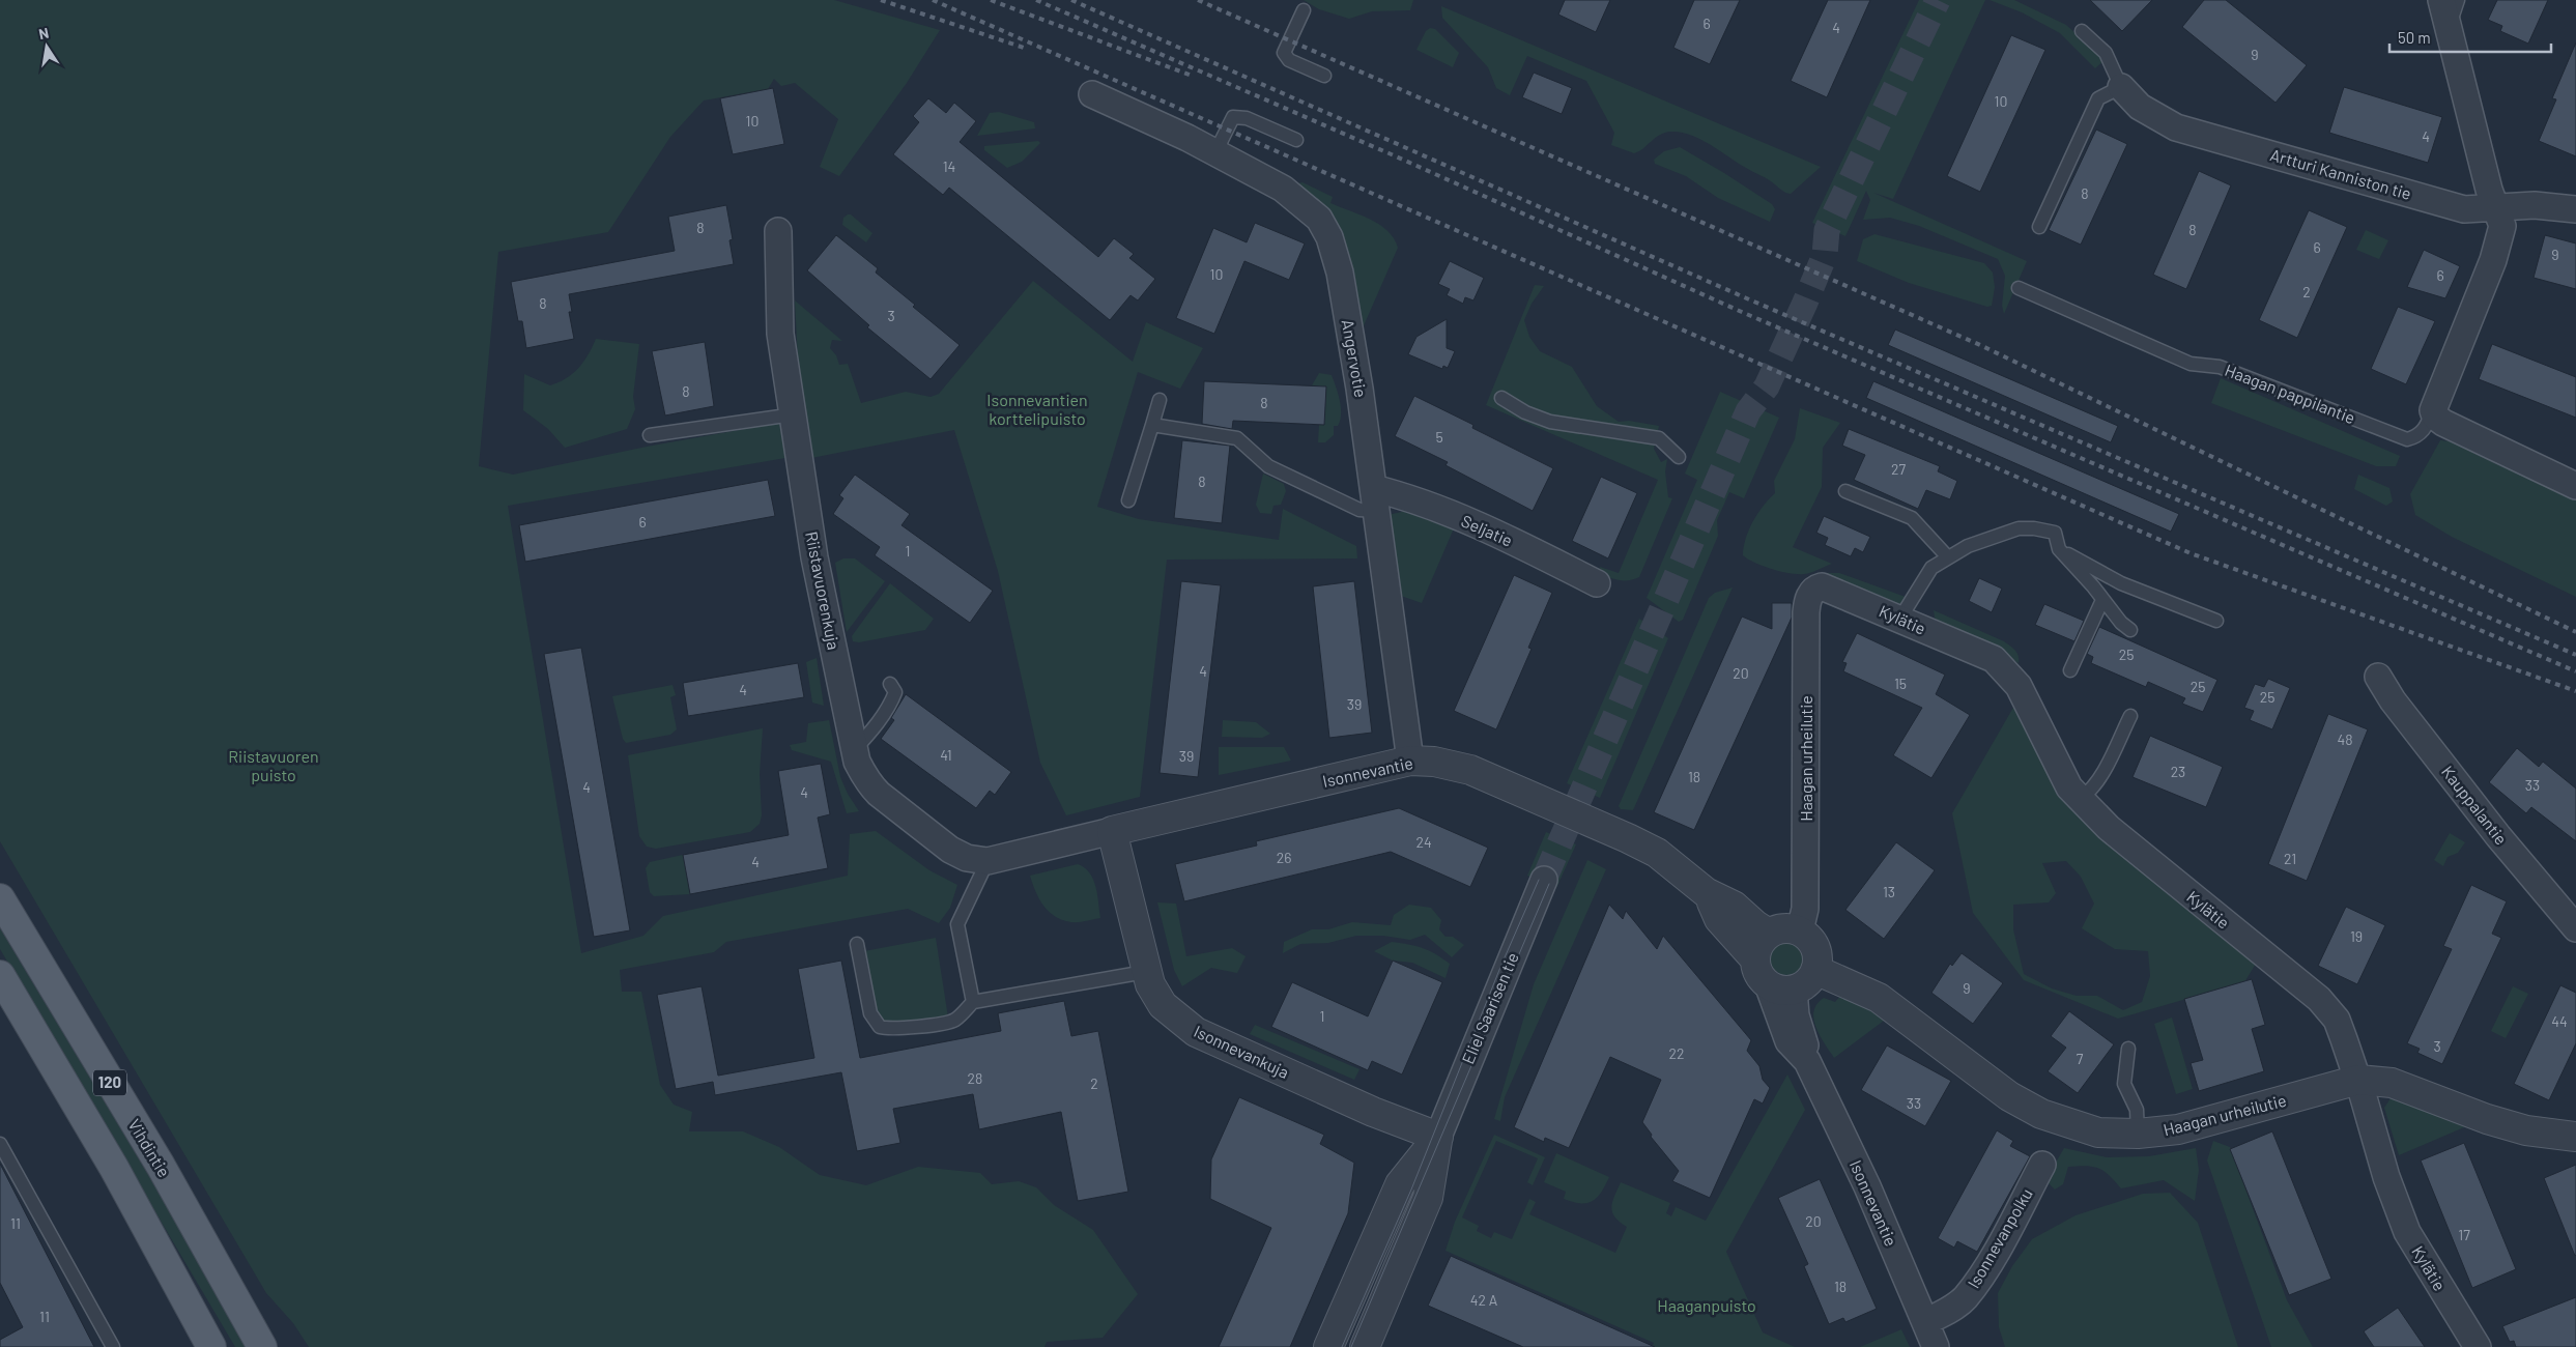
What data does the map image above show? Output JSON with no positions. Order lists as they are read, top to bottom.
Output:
{
  "streets": {
    "main road": ["120", "Vihdintie"],
    "street": [
      "Artturi Kanniston tie",
      "Angervotie",
      "Haagan pappilantie",
      "Seljatie",
      "Riistavuorenkuja",
      "Kylätie",
      "Haagan urheilutie",
      "Isonnevantie",
      "Kauppalantie",
      "Eliel Saarisen tie",
      "Isonnevankuja",
      "Isonnevanpolku"
    ]
  },
  "crossings": [
    ["Artturi Kanniston tie", "Haagan pappilantie"],
    ["Angervotie", "Seljatie"],
    ["Angervotie", "Isonnevantie"],
    ["Riistavuorenkuja", "Isonnevantie"],
    ["Kylätie", "Haagan urheilutie"],
    ["Haagan urheilutie", "Isonnevantie"],
    ["Isonnevantie", "Isonnevankuja"],
    ["Isonnevantie", "Isonnevanpolku"],
    ["Eliel Saarisen tie", "Isonnevankuja"]
  ],
  "parks": ["Isonnevantien korttelipuisto", "Riistavuoren puisto", "Haaganpuisto"],
  "house_numbers": [
    "6",
    "4",
    "9",
    "10",
    "10",
    "4",
    "14",
    "8",
    "8",
    "8",
    "6",
    "9",
    "10",
    "6",
    "2",
    "8",
    "3",
    "8",
    "8",
    "5",
    "27",
    "8",
    "6",
    "1",
    "25",
    "4",
    "20",
    "15",
    "25",
    "4",
    "25",
    "39",
    "48",
    "41",
    "39",
    "23",
    "18",
    "33",
    "4",
    "4",
    "24",
    "26",
    "21",
    "4",
    "13",
    "19",
    "9",
    "1",
    "44",
    "3",
    "22",
    "7",
    "28",
    "2",
    "33",
    "20",
    "11",
    "17",
    "18",
    "42 A",
    "11"
  ],
  "scale_bar": "50 m",
  "north": "top"
}
